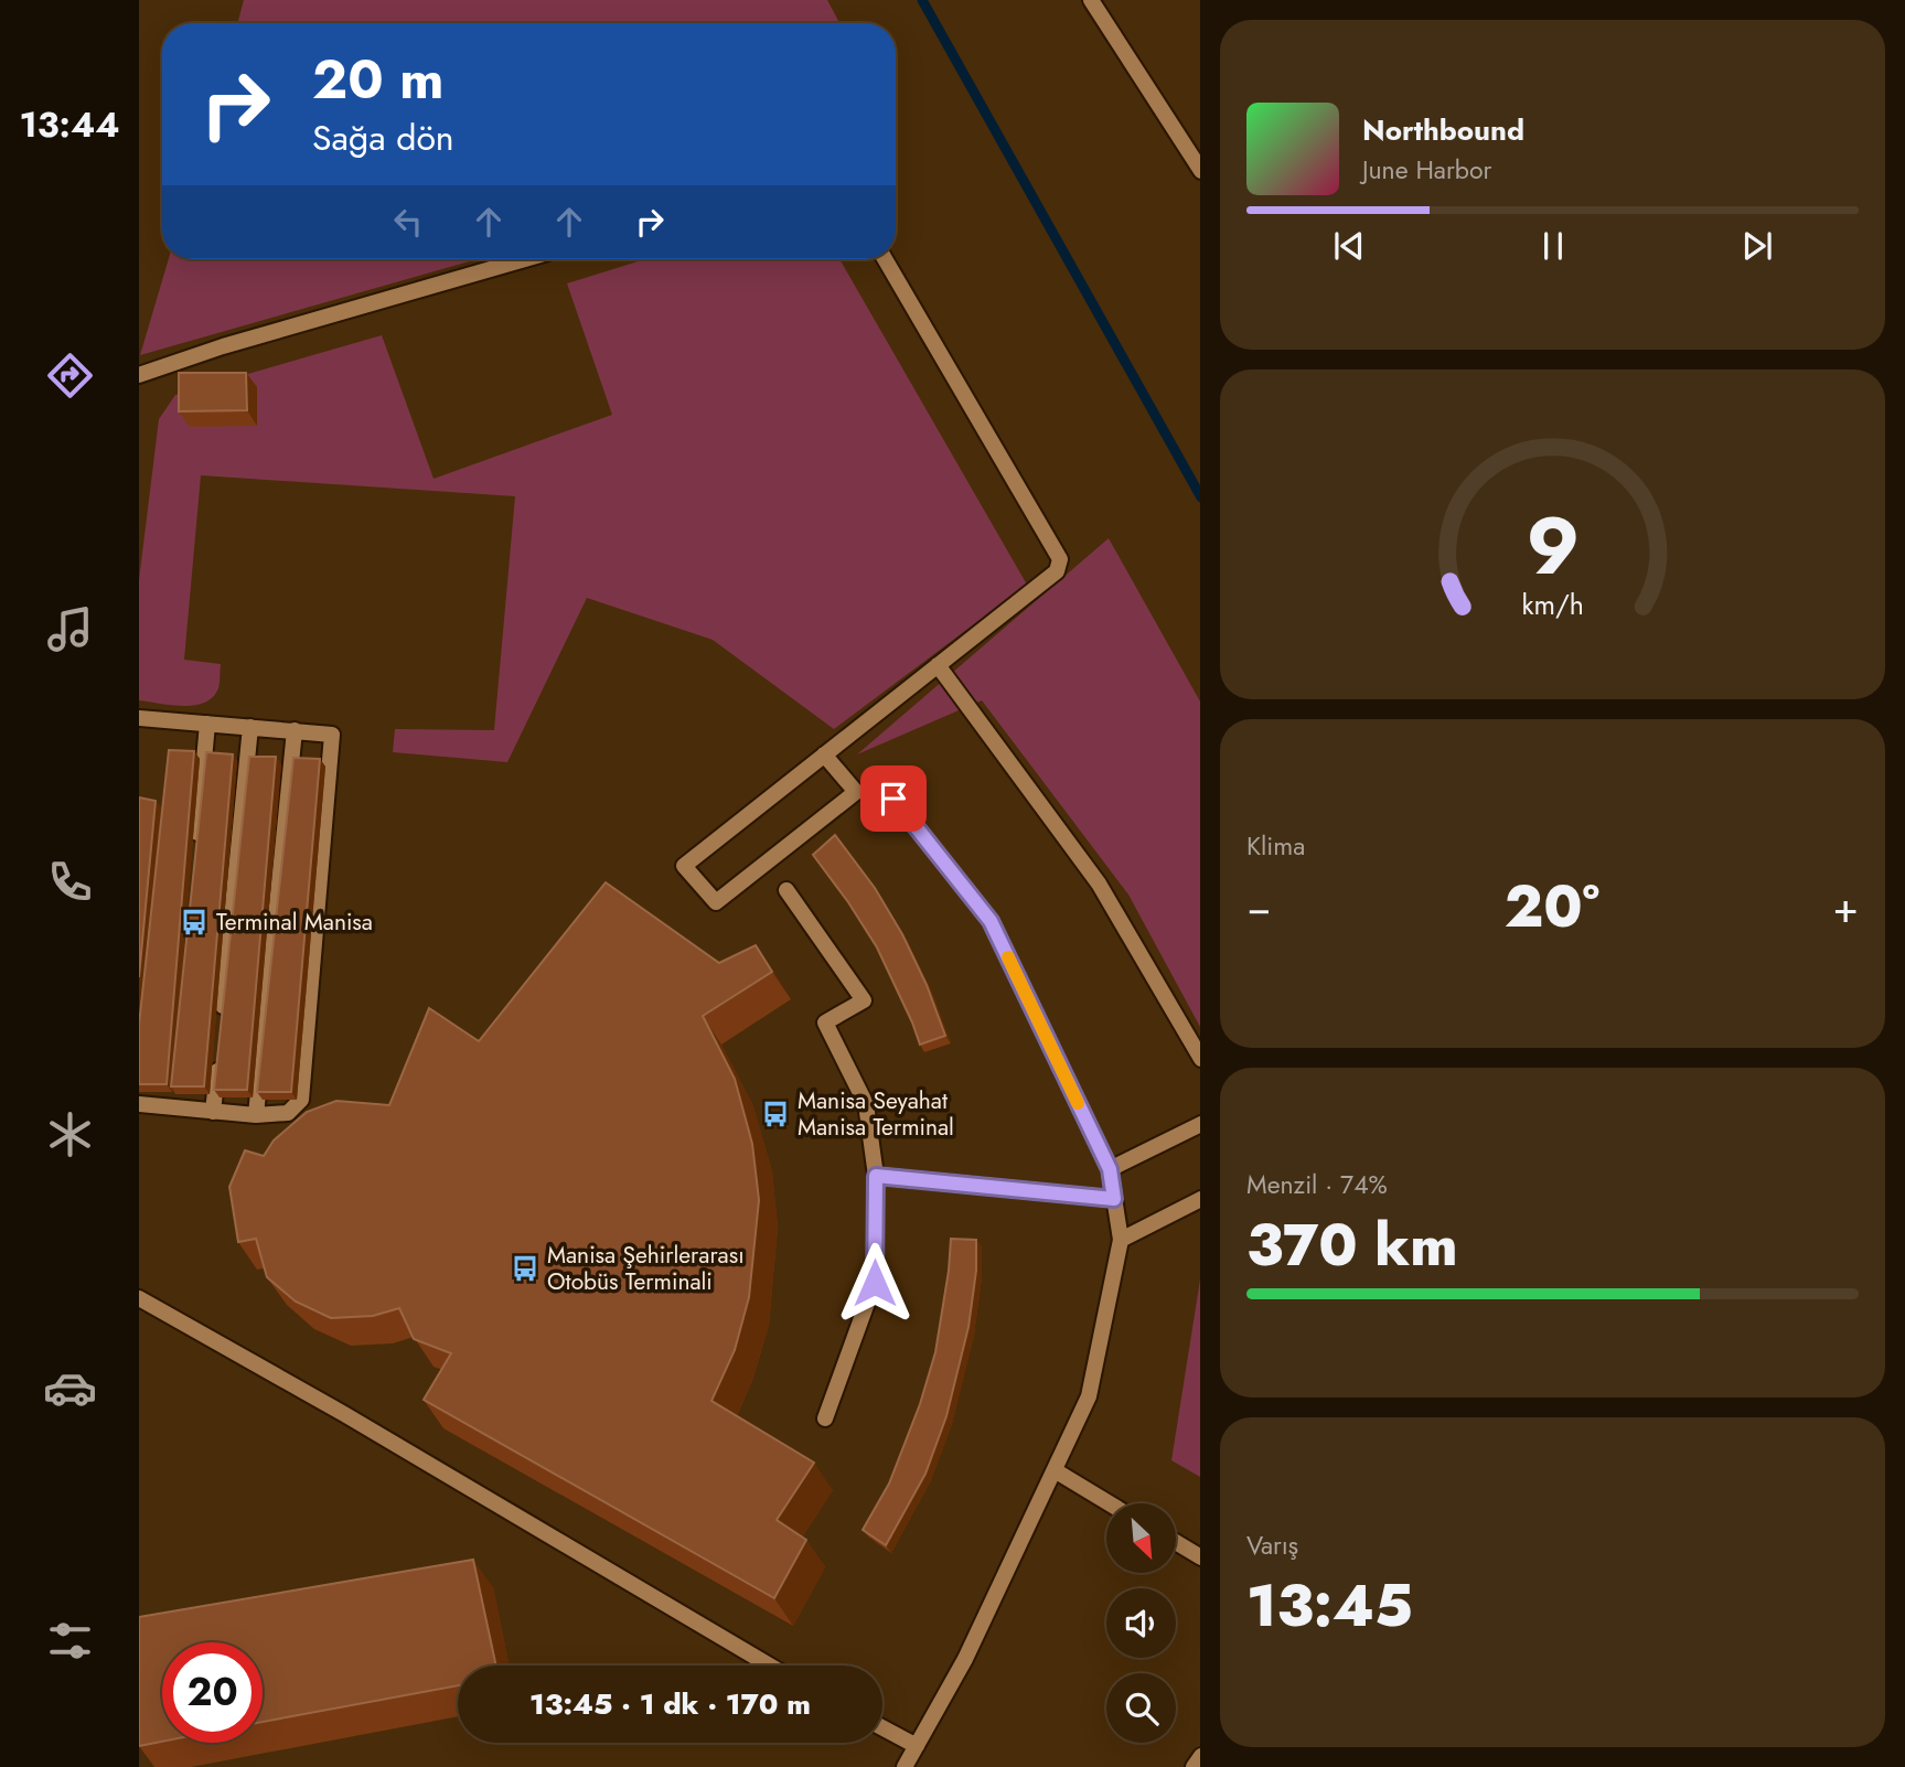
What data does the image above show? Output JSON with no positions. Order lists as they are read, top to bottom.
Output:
{
  "places": {
    "bus stop": ["Terminal Manisa", "Manisa Seyahat Manisa Terminal", "Manisa Şehirlerarası Otobüs Terminali"]
  },
  "north": "bottom right",
  "page": {
    "tabs": "13:44",
    "turn": ["20 m", "Sağa dön"],
    "song": ["Northbound", "June Harbor"],
    "tile": [
      "Klima",
      ["Menzil · 74%", "370 km"],
      ["Varış", "13:45"]
    ],
    "heat": ["−", "20°", "+"],
    "limit": "20",
    "trip": "13:45 · 1 dk · 170 m",
    "gauge": ["9", "km/h"]
  }
}
